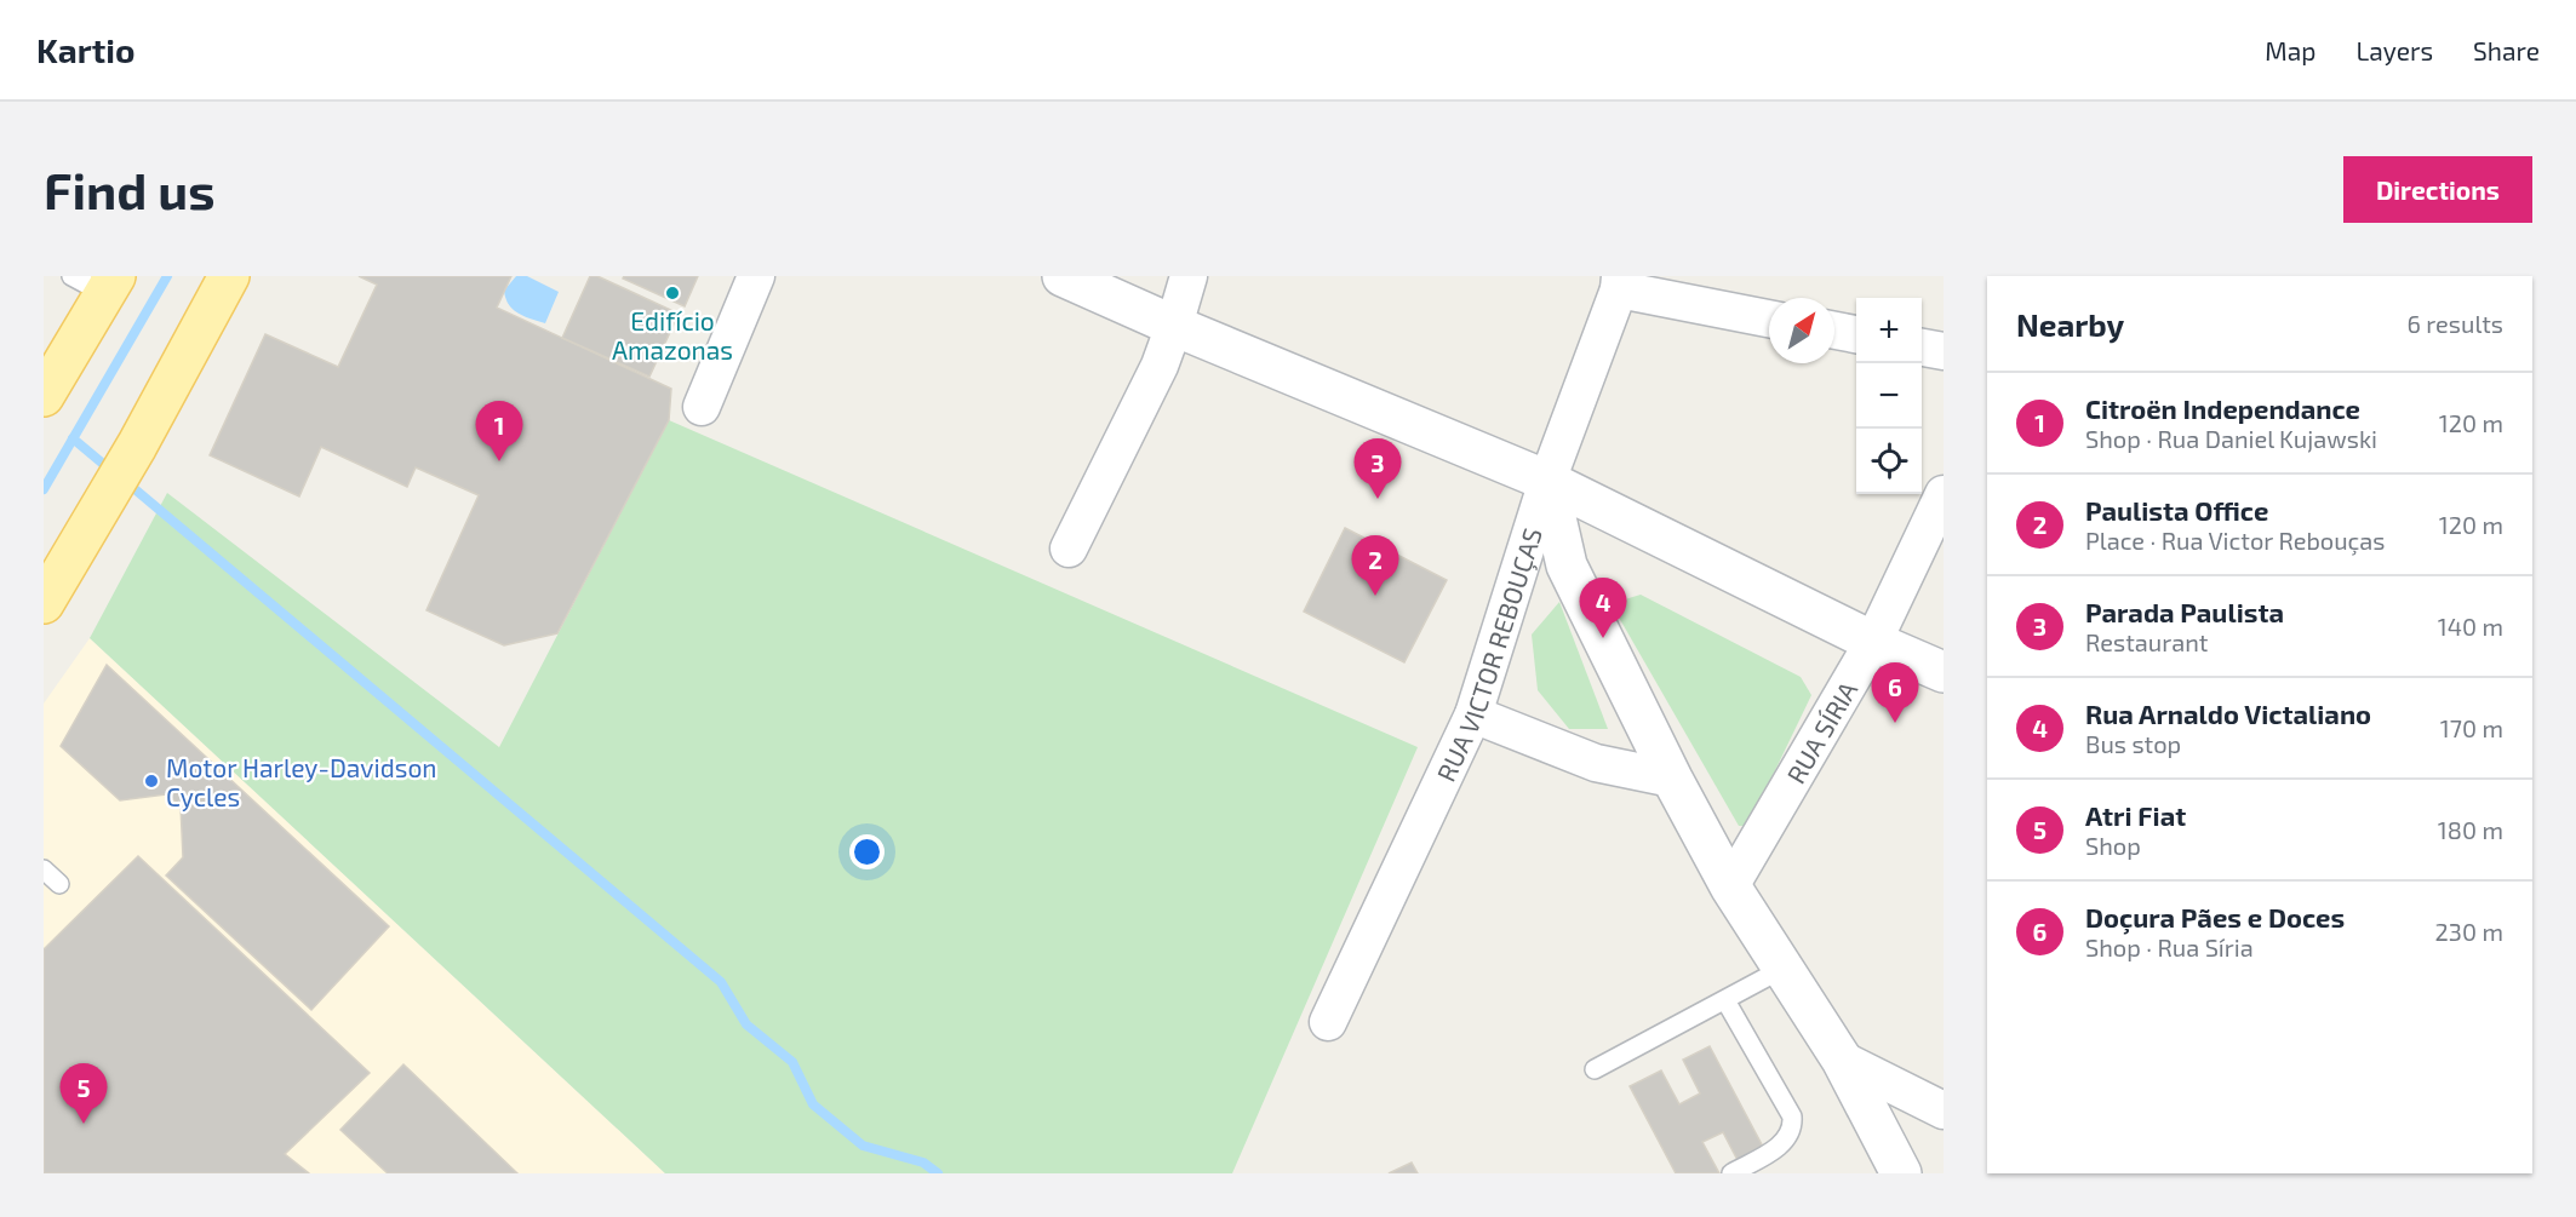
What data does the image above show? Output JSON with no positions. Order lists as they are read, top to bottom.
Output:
{
  "streets": {
    "street": ["RUA VICTOR REBOUÇAS", "RUA SÍRIA"]
  },
  "places": ["Edifício Amazonas", "Motor Harley-Davidson Cycles"],
  "north": "top right",
  "page": {
    "header": "Kartio",
    "nav": ["Map", "Layers", "Share"],
    "buttons": "Directions",
    "title": "Find us",
    "heading": ["Nearby", "6 results"],
    "map_buttons": ["+", "−"],
    "list": [
      {
        "mark": "1",
        "name": "Citroën Independance",
        "note": "Shop · Rua Daniel Kujawski",
        "value": "120 m"
      },
      {
        "mark": "2",
        "name": "Paulista Office",
        "note": "Place · Rua Victor Rebouças",
        "value": "120 m"
      },
      {
        "mark": "3",
        "name": "Parada Paulista",
        "note": "Restaurant",
        "value": "140 m"
      },
      {
        "mark": "4",
        "name": "Rua Arnaldo Victaliano",
        "note": "Bus stop",
        "value": "170 m"
      },
      {
        "mark": "5",
        "name": "Atri Fiat",
        "note": "Shop",
        "value": "180 m"
      },
      {
        "mark": "6",
        "name": "Doçura Pães e Doces",
        "note": "Shop · Rua Síria",
        "value": "230 m"
      }
    ],
    "pins": [
      "1",
      "3",
      "2",
      "4",
      "6",
      "5"
    ]
  }
}
